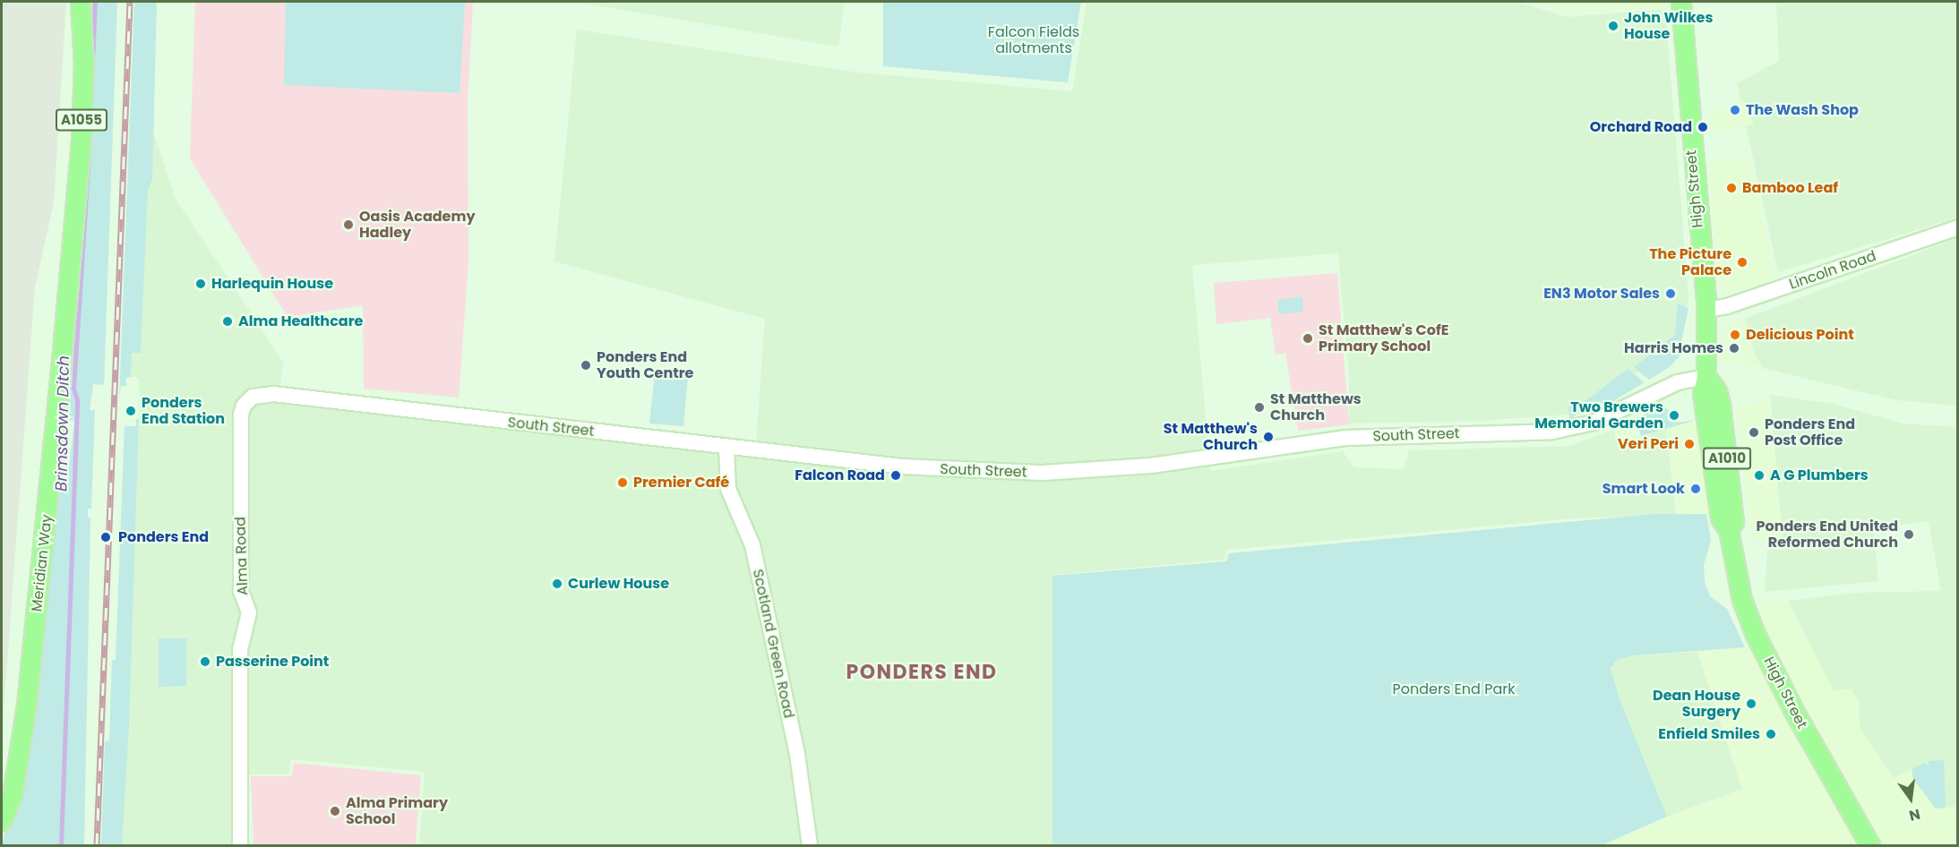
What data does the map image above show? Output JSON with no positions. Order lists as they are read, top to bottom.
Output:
{
  "streets": {
    "main road": [
      "A1055",
      "High Street",
      "A1010",
      "Meridian Way"
    ],
    "street": [
      "Lincoln Road",
      "South Street",
      "Alma Road",
      "Scotland Green Road"
    ]
  },
  "crossings": [
    ["High Street", "Lincoln Road"],
    ["High Street", "South Street"],
    ["South Street", "Alma Road"],
    ["South Street", "Scotland Green Road"]
  ],
  "districts": ["PONDERS END"],
  "water": ["Brimsdown Ditch"],
  "parks": ["Falcon Fields allotments", "Ponders End Park"],
  "places": [
    "John Wilkes House",
    "The Wash Shop",
    "Orchard Road",
    "Bamboo Leaf",
    "Oasis Academy Hadley",
    "The Picture Palace",
    "Harlequin House",
    "EN3 Motor Sales",
    "Alma Healthcare",
    "Delicious Point",
    "St Matthew's CofE Primary School",
    "Harris Homes",
    "Ponders End Youth Centre",
    "St Matthews Church",
    "Ponders End Station",
    "Two Brewers Memorial Garden",
    "Ponders End Post Office",
    "St Matthew's Church",
    "Veri Peri",
    "Falcon Road",
    "A G Plumbers",
    "Premier Café",
    "Smart Look",
    "Ponders End United Reformed Church",
    "Ponders End",
    "Curlew House",
    "Passerine Point",
    "Dean House Surgery",
    "Enfield Smiles",
    "Alma Primary School"
  ],
  "north": "bottom"
}
